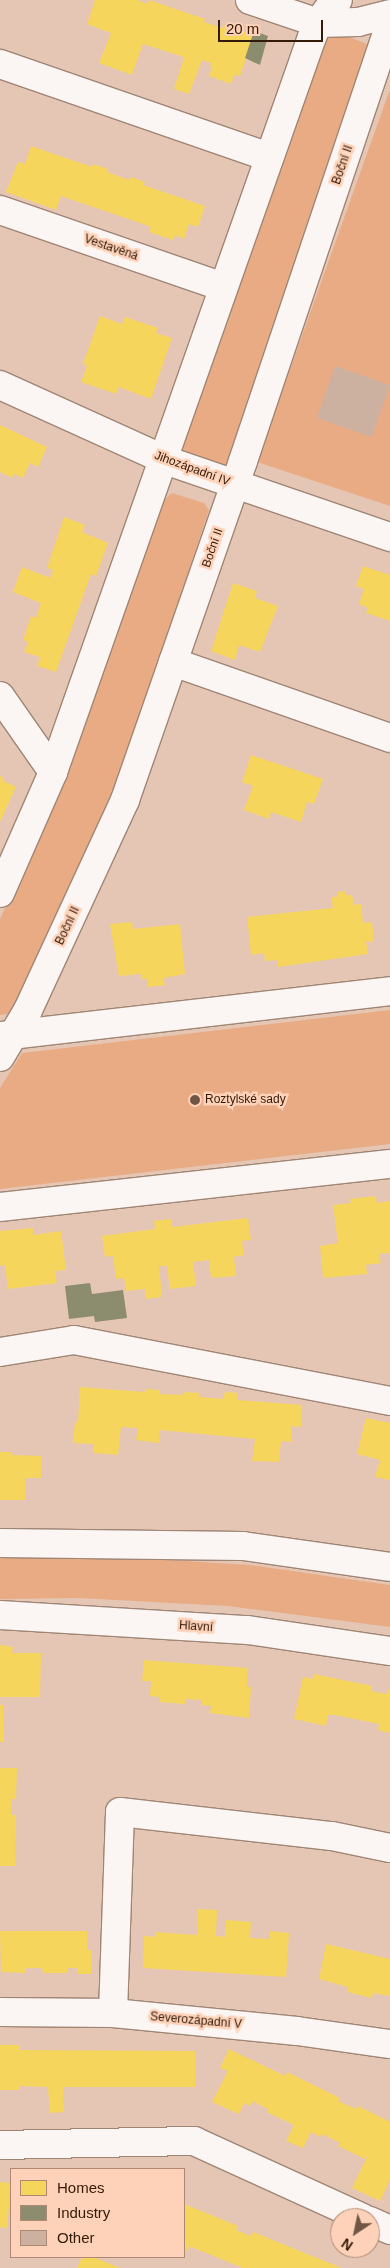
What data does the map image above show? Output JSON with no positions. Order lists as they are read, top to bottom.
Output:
{
  "streets": {
    "street": [
      "Boční II",
      "Vestavěná",
      "Jihozápadní IV",
      "Hlavní",
      "Severozápadní V"
    ]
  },
  "crossings": [
    ["Boční II", "Jihozápadní IV"]
  ],
  "places": ["Roztylské sady"],
  "legend": ["Homes", "Industry", "Other"],
  "scale_bar": "20 m",
  "north": "bottom left"
}
